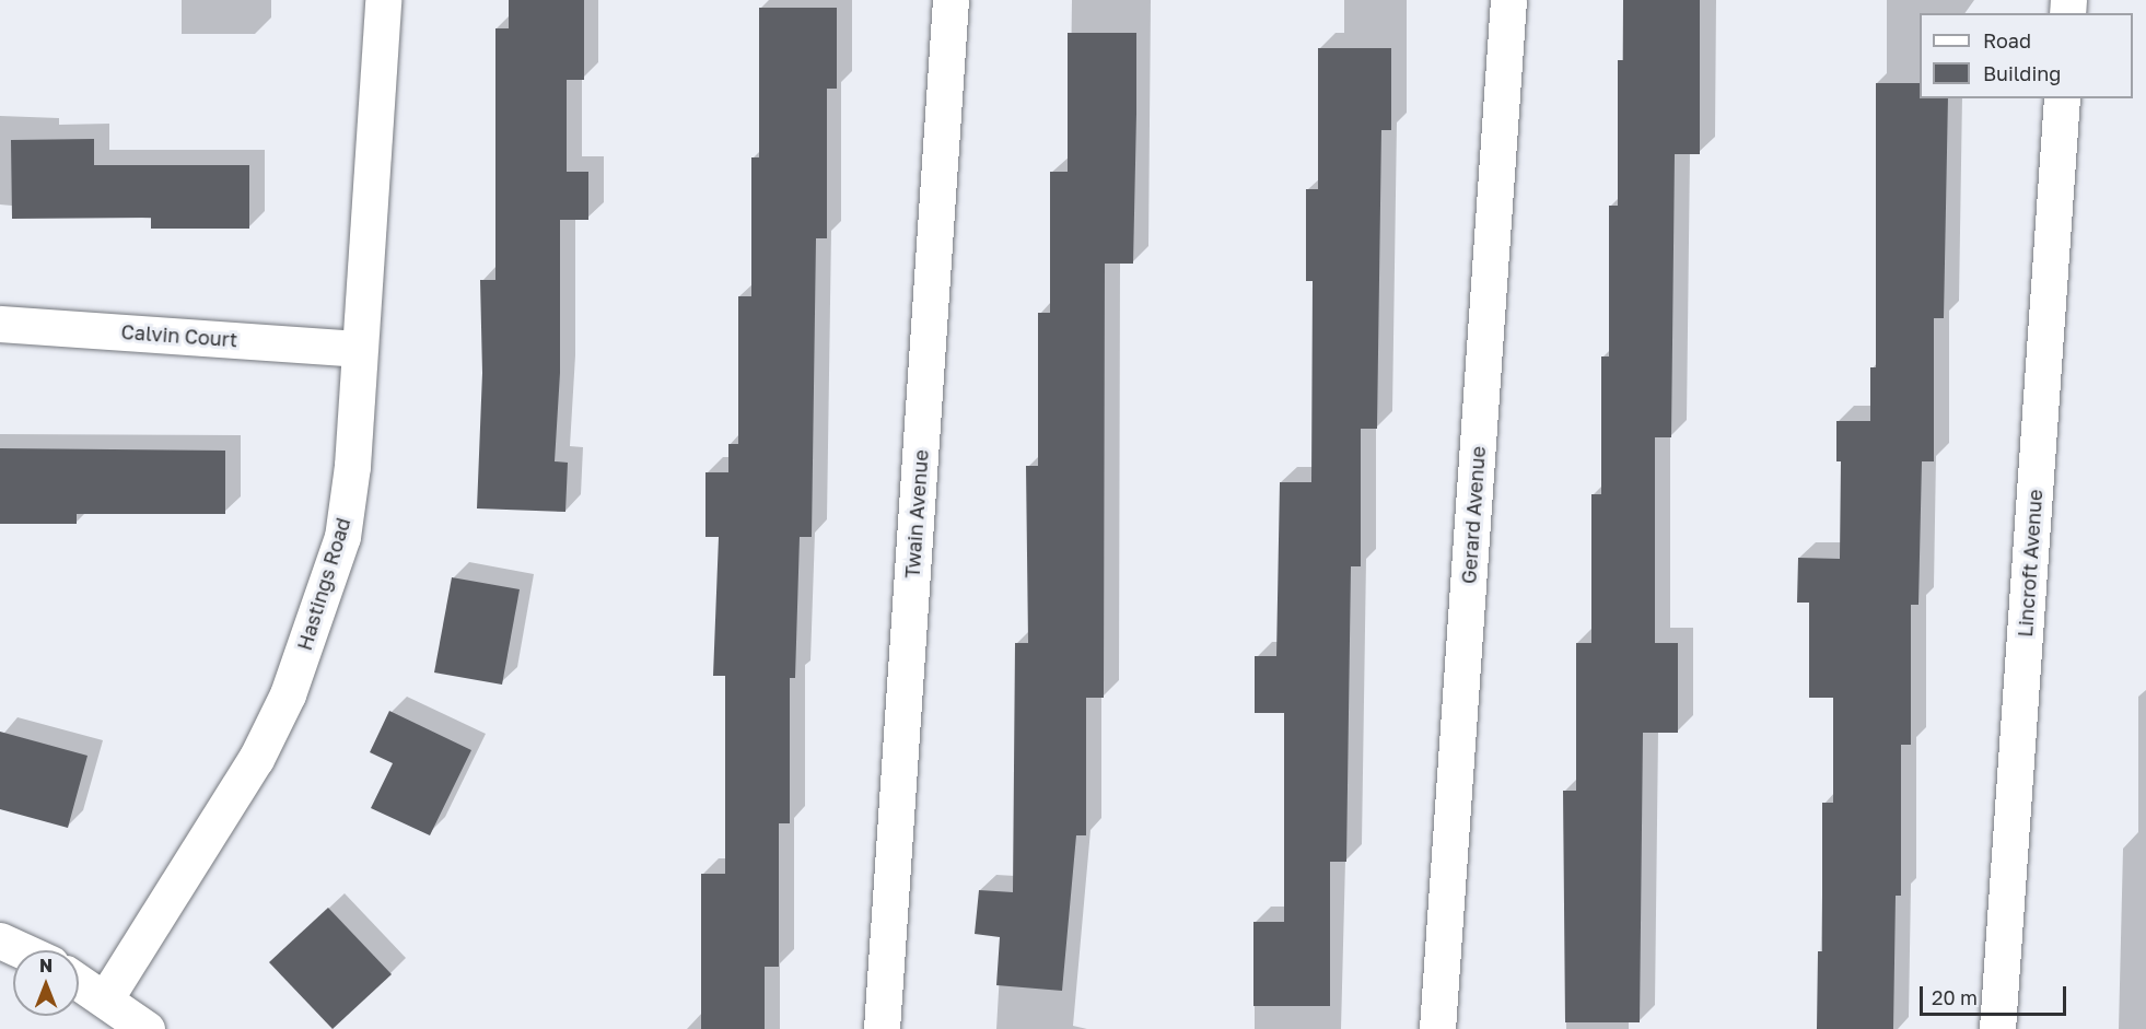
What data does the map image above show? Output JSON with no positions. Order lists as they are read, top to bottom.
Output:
{
  "streets": {
    "street": [
      "Calvin Court",
      "Twain Avenue",
      "Gerard Avenue",
      "Lincroft Avenue",
      "Hastings Road"
    ]
  },
  "crossings": [
    ["Calvin Court", "Hastings Road"]
  ],
  "legend": ["Road", "Building"],
  "scale_bar": "20 m",
  "north": "top"
}
